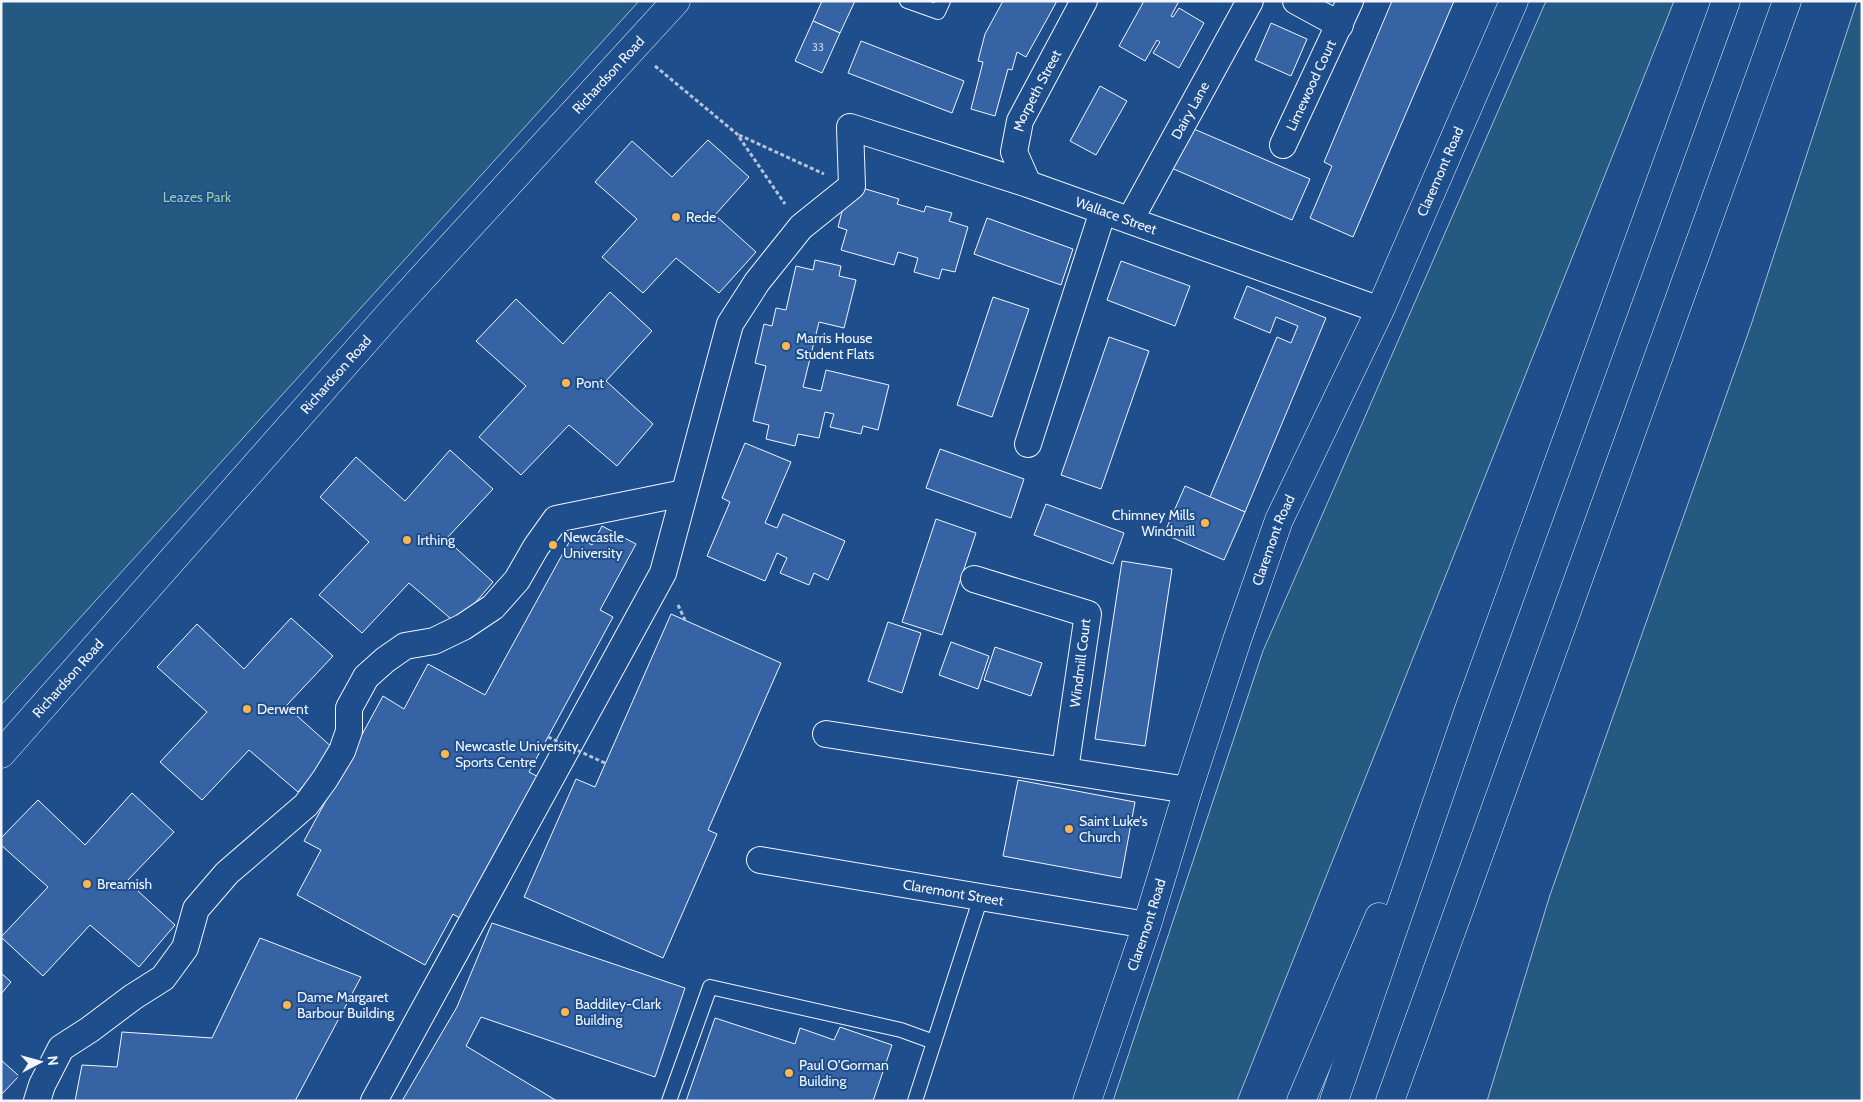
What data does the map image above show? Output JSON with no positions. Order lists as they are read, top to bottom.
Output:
{
  "streets": {
    "main road": ["Richardson Road", "Claremont Road"],
    "street": [
      "Limewood Court",
      "Morpeth Street",
      "Dairy Lane",
      "Wallace Street",
      "Windmill Court",
      "Claremont Street"
    ]
  },
  "crossings": [
    ["Morpeth Street", "Wallace Street"],
    ["Dairy Lane", "Wallace Street"],
    ["Claremont Road", "Wallace Street"],
    ["Claremont Road", "Claremont Street"]
  ],
  "parks": ["Leazes Park"],
  "places": [
    "Rede",
    "Marris House Student Flats",
    "Pont",
    "Chimney Mills Windmill",
    "Irthing",
    "Newcastle University",
    "Derwent",
    "Newcastle University Sports Centre",
    "Saint Luke's Church",
    "Breamish",
    "Dame Margaret Barbour Building",
    "Baddiley-Clark Building",
    "Paul O'Gorman Building"
  ],
  "house_numbers": ["33"],
  "north": "right"
}
